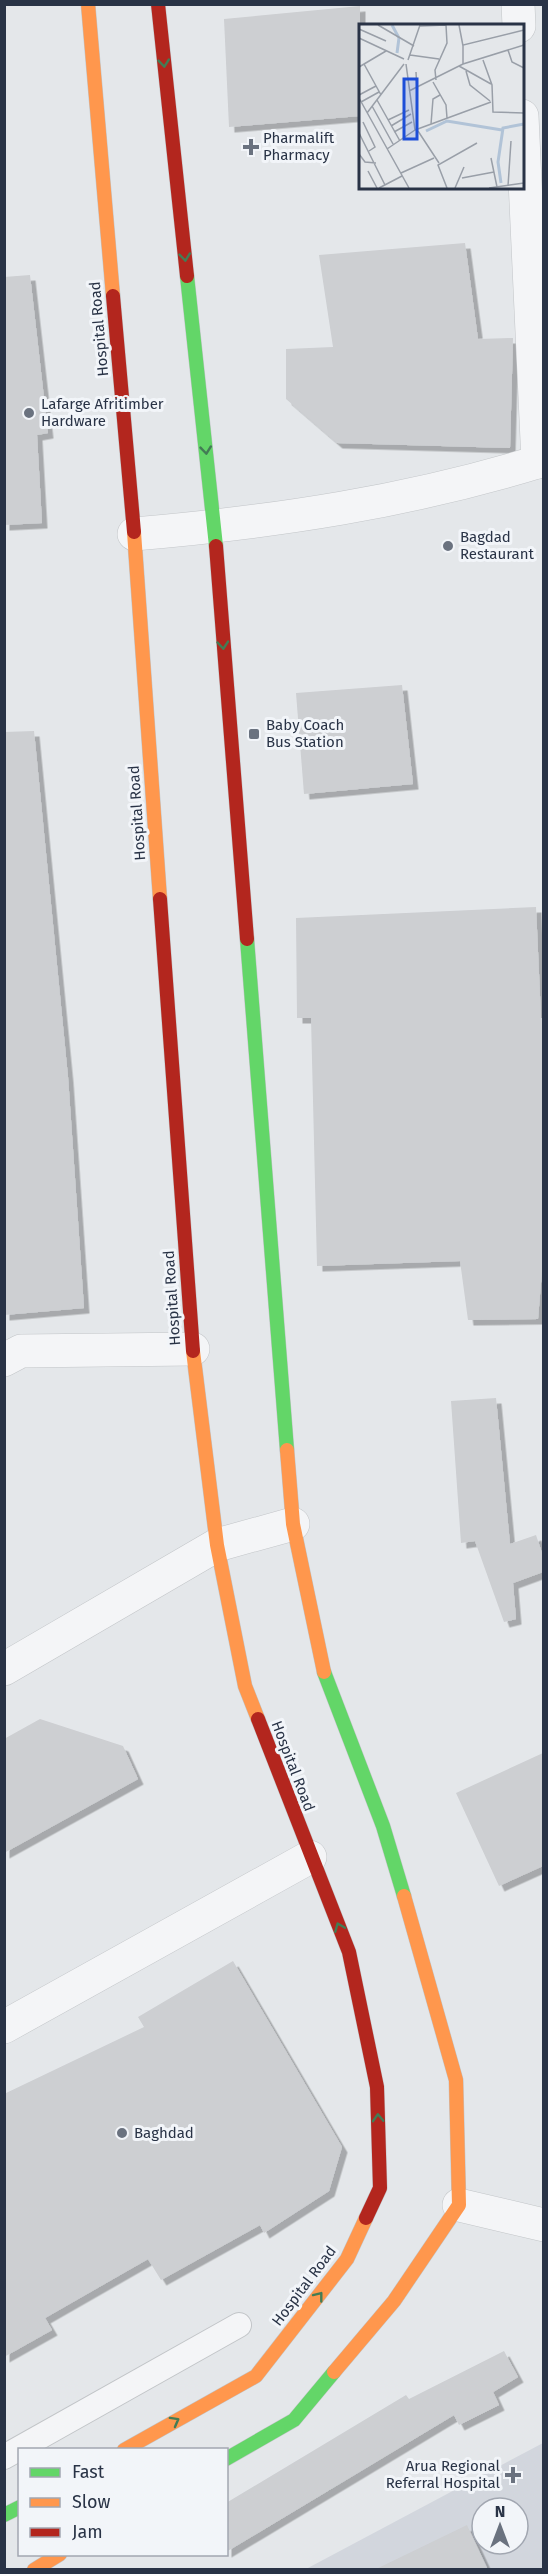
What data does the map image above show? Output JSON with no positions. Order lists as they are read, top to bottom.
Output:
{
  "streets": {
    "main road": ["Hospital Road"]
  },
  "places": {
    "health": ["Pharmalift Pharmacy", "Arua Regional Referral Hospital"],
    "other": ["Lafarge Afritimber Hardware", "Bagdad Restaurant", "Baghdad"],
    "transit": ["Baby Coach Bus Station"]
  },
  "legend": ["Fast", "Slow", "Jam"],
  "north": "top"
}
